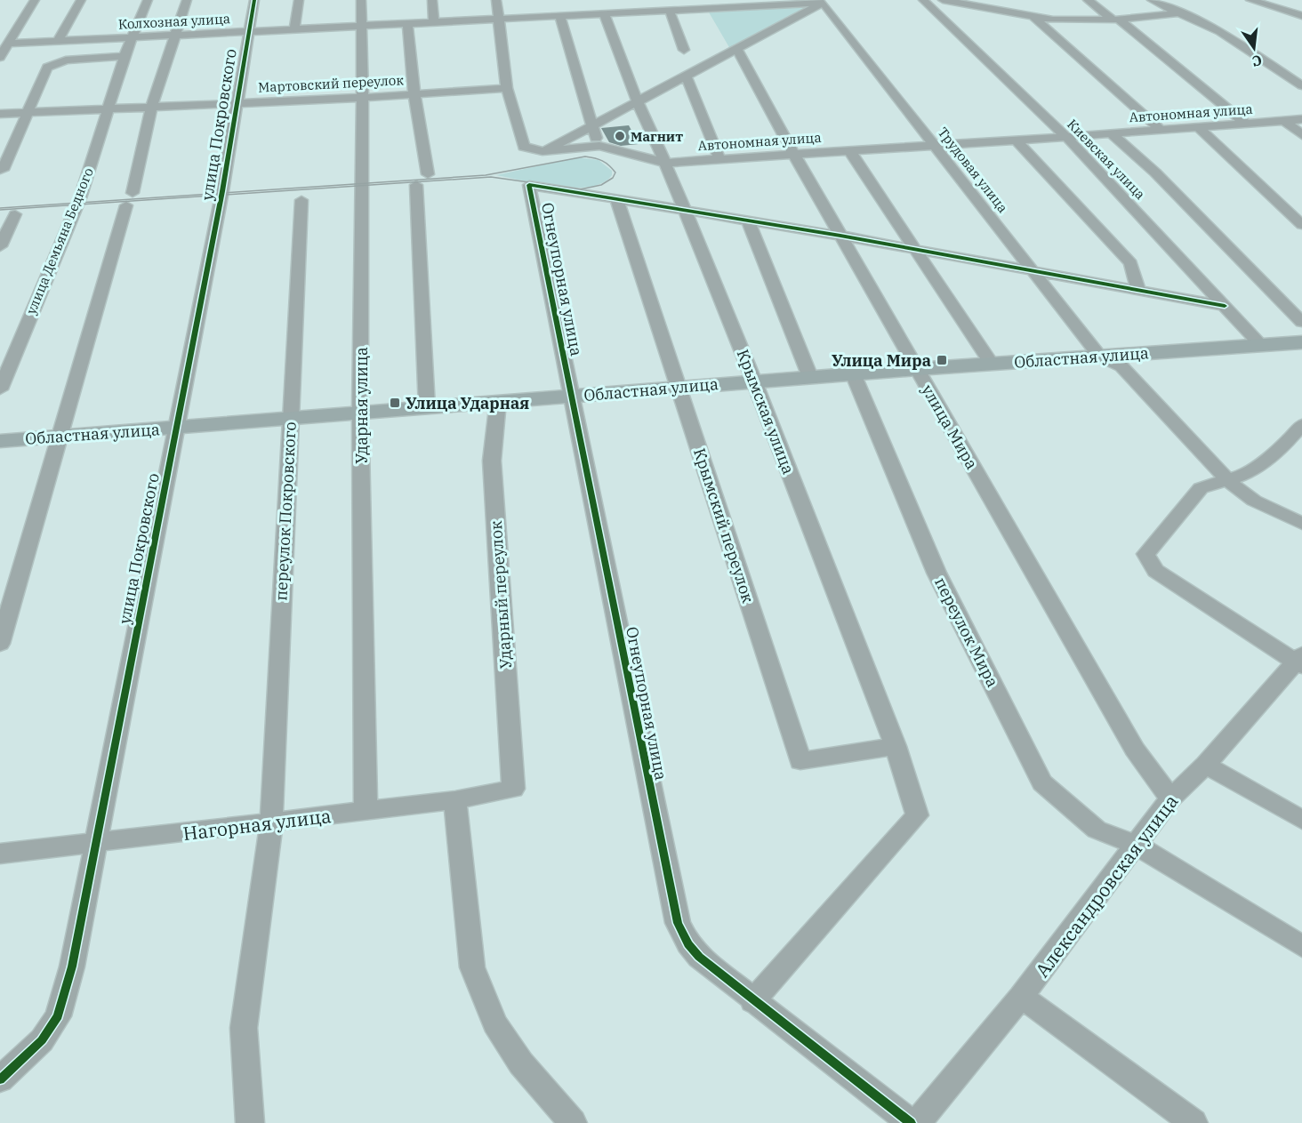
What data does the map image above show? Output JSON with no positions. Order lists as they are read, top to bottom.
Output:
{
  "streets": {
    "main road": ["Областная улица"],
    "street": [
      "Колхозная улица",
      "Мартовский переулок",
      "Автономная улица",
      "улица Покровского",
      "Киевская улица",
      "Трудовая улица",
      "улица Демьяна Бедного",
      "Огнеупорная улица",
      "Ударная улица",
      "Крымская улица",
      "улица Мира",
      "переулок Покровского",
      "Крымский переулок",
      "Ударный переулок",
      "переулок Мира",
      "Нагорная улица",
      "Александровская улица"
    ]
  },
  "crossings": [
    ["Колхозная улица", "улица Покровского"],
    ["Колхозная улица", "Трудовая улица"],
    ["Колхозная улица", "улица Демьяна Бедного"],
    ["Колхозная улица", "Ударная улица"],
    ["Колхозная улица", "Крымская улица"],
    ["Мартовский переулок", "улица Покровского"],
    ["Мартовский переулок", "улица Демьяна Бедного"],
    ["Мартовский переулок", "Ударная улица"],
    ["Автономная улица", "Киевская улица"],
    ["Автономная улица", "Трудовая улица"],
    ["Автономная улица", "Крымская улица"],
    ["Автономная улица", "улица Мира"],
    ["улица Покровского", "Областная улица"],
    ["улица Покровского", "Нагорная улица"],
    ["Киевская улица", "Областная улица"],
    ["Трудовая улица", "Областная улица"],
    ["Огнеупорная улица", "Областная улица"],
    ["Огнеупорная улица", "Крымская улица"],
    ["Огнеупорная улица", "Крымский переулок"],
    ["Областная улица", "Ударная улица"],
    ["Областная улица", "Крымская улица"],
    ["Областная улица", "улица Мира"],
    ["Областная улица", "переулок Покровского"],
    ["Областная улица", "Крымский переулок"],
    ["Областная улица", "Ударный переулок"],
    ["Областная улица", "переулок Мира"],
    ["Ударная улица", "Нагорная улица"],
    ["Крымская улица", "Крымский переулок"],
    ["улица Мира", "Александровская улица"],
    ["переулок Покровского", "Нагорная улица"],
    ["Ударный переулок", "Нагорная улица"],
    ["переулок Мира", "Александровская улица"]
  ],
  "places": {
    "other": ["Магнит"],
    "transit": ["Улица Мира", "Улица Ударная"]
  },
  "north": "bottom"
}
